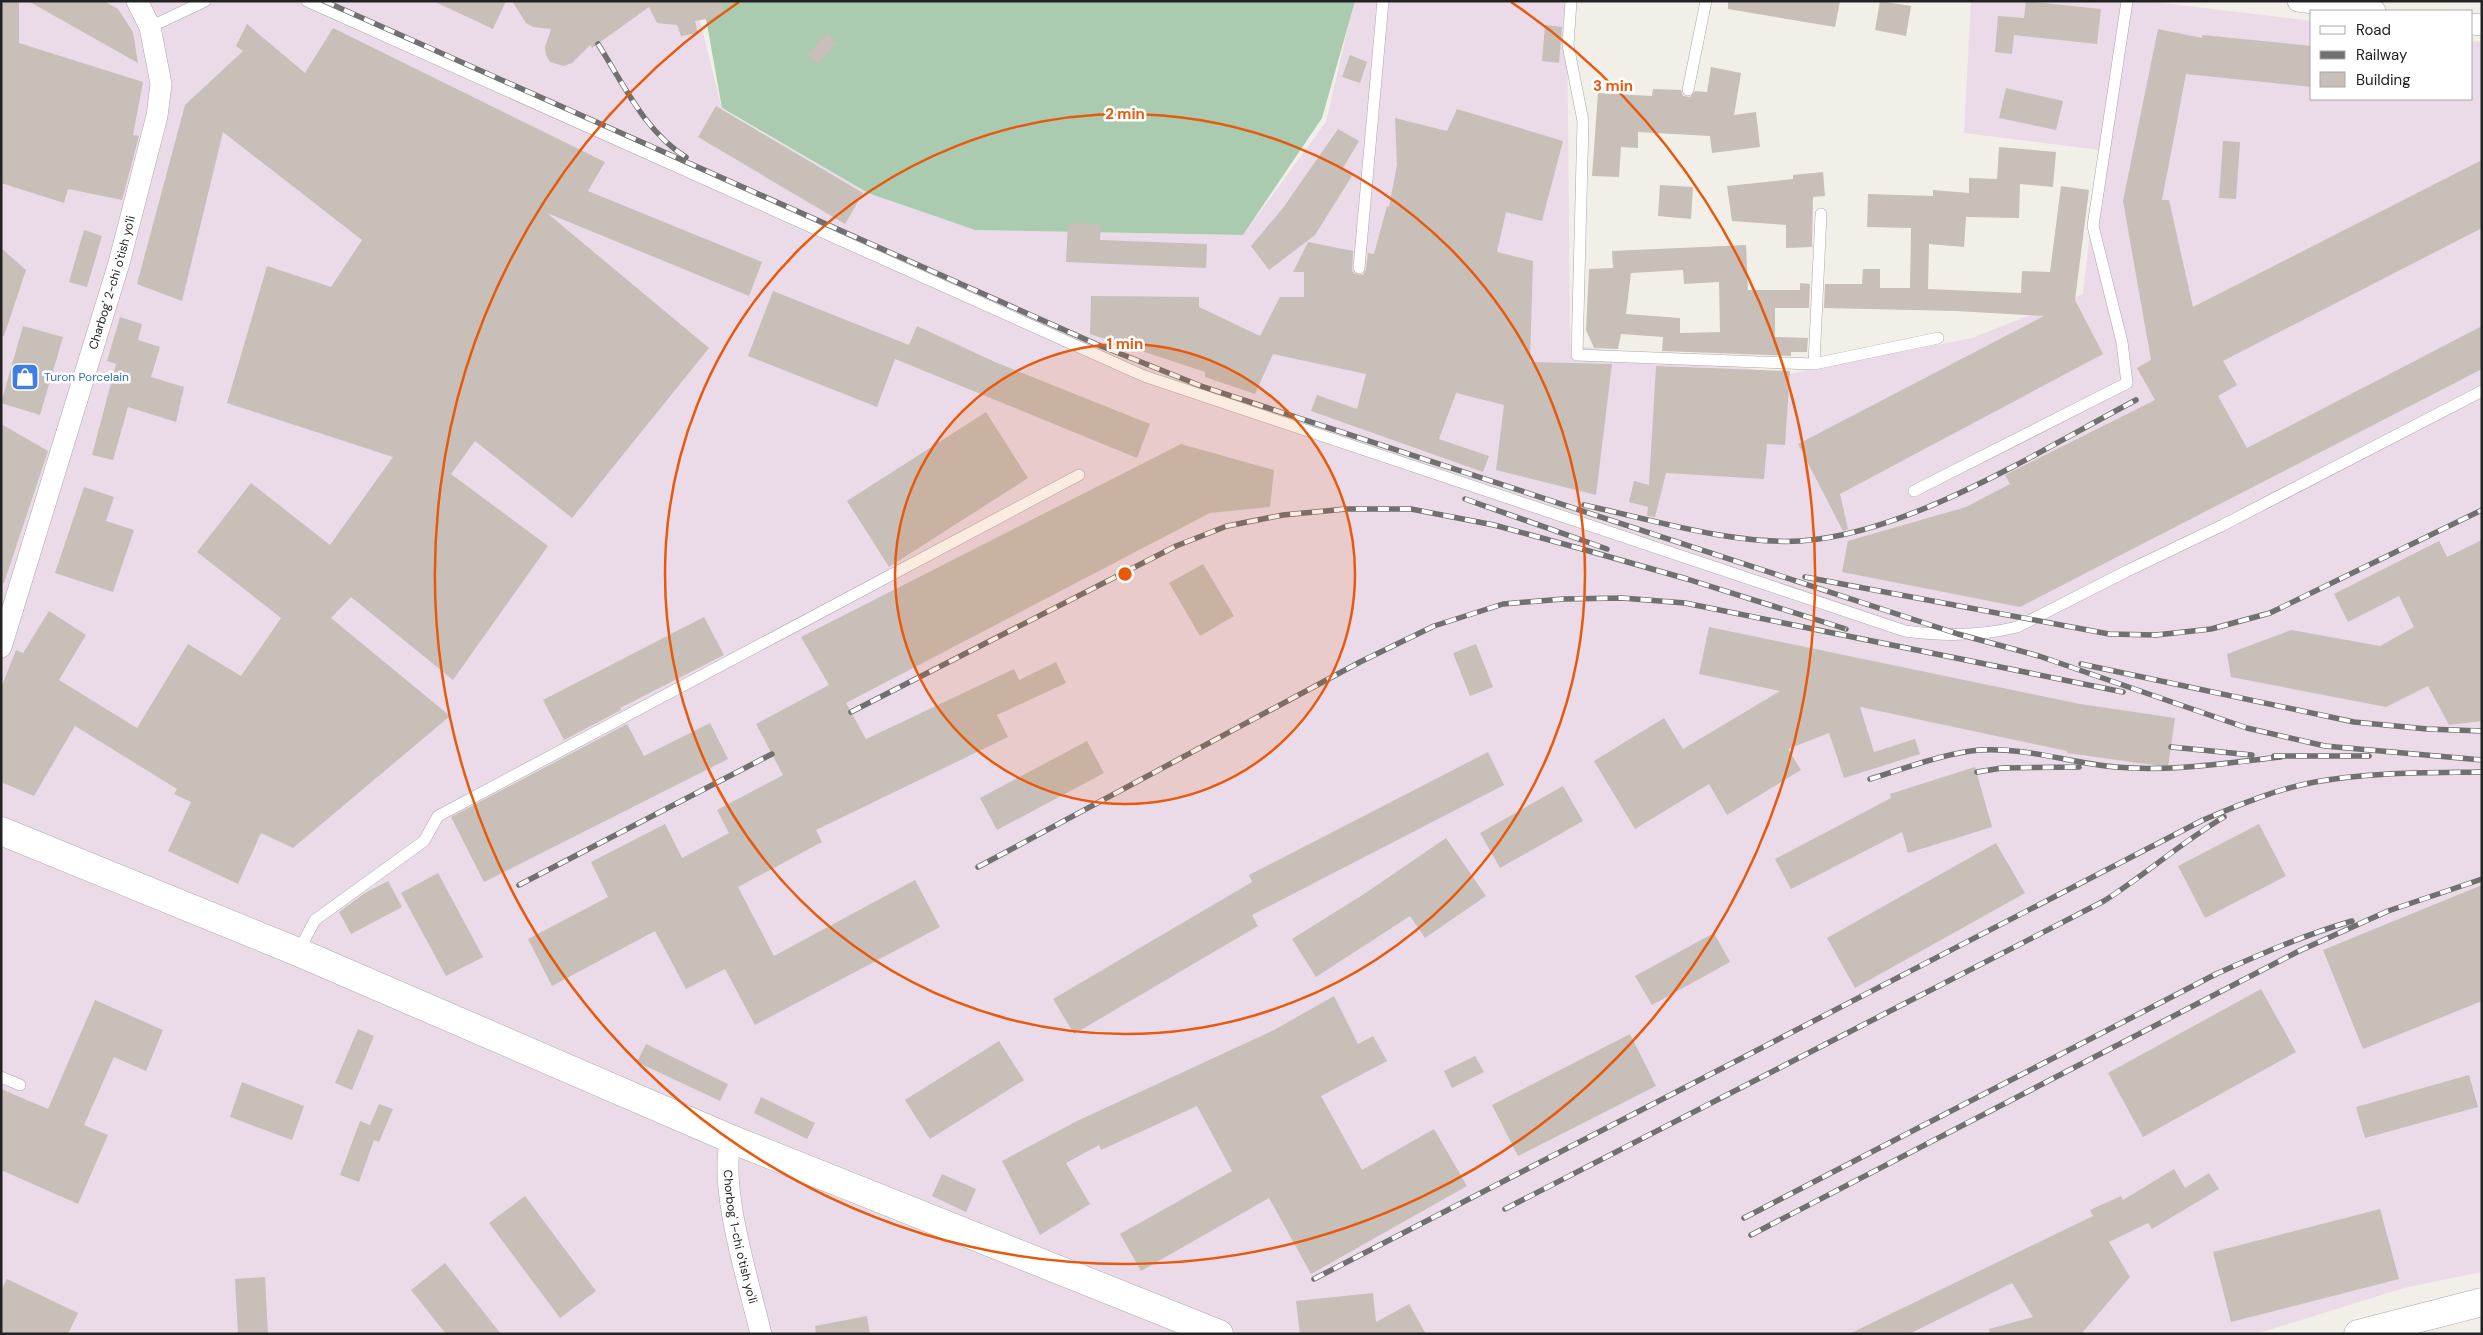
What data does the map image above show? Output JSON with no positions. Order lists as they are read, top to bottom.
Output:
{
  "streets": {
    "street": ["Charbog' 2-chi o'tish yo'li", "Chorbog' 1-chi o'tish yo'li"]
  },
  "places": {
    "shop": ["Turon Porcelain"]
  },
  "legend": ["Road", "Railway", "Building"],
  "rings": ["3 min", "2 min", "1 min"]
}
